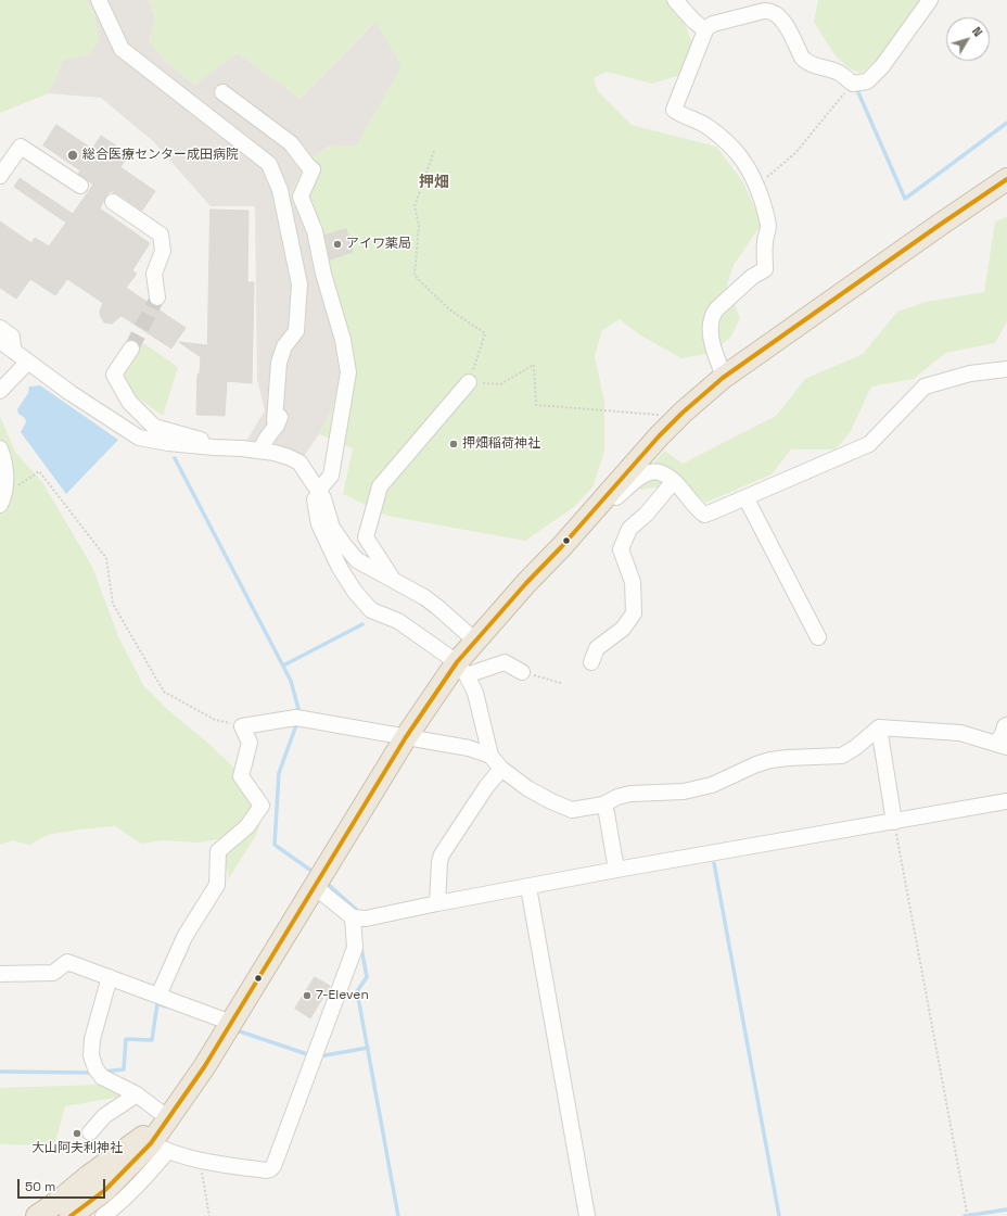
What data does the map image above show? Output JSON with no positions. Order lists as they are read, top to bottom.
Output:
{
  "districts": ["押畑"],
  "places": [
    "総合医療センター成田病院",
    "アイワ薬局",
    "押畑稲荷神社",
    "7-Eleven",
    "大山阿夫利神社"
  ],
  "scale_bar": "50 m",
  "north": "top right"
}
